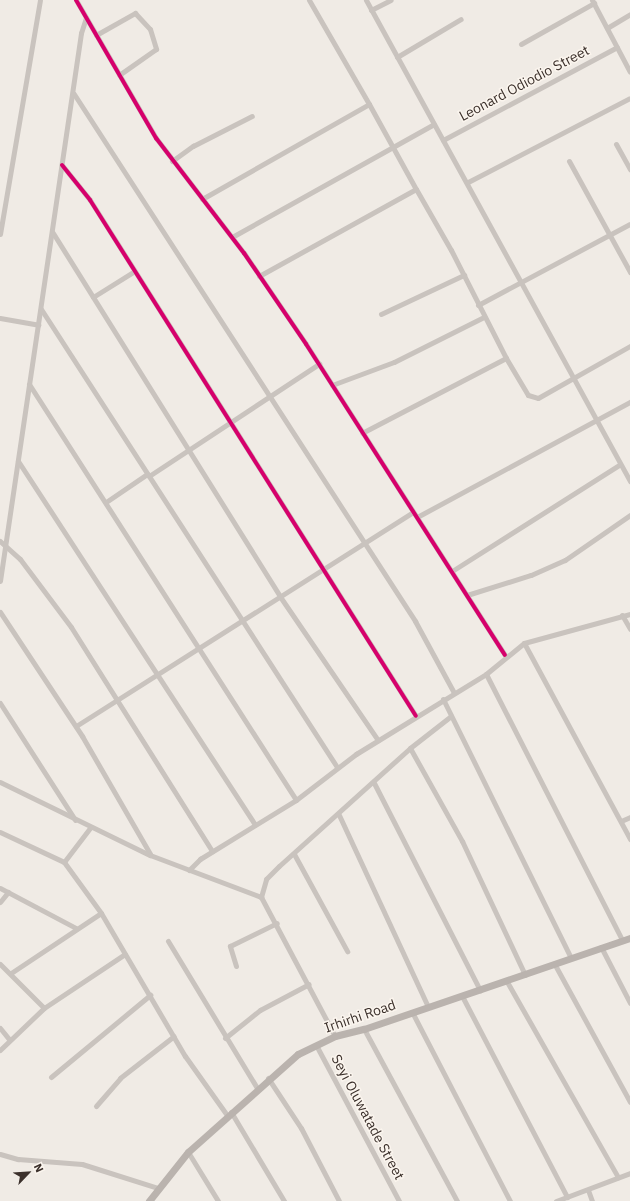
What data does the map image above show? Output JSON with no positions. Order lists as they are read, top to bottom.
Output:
{
  "streets": {
    "street": ["Leonard Odiodio Street", "Irhirhi Road", "Seyi Oluwatade Street"]
  },
  "crossings": [
    ["Irhirhi Road", "Seyi Oluwatade Street"]
  ],
  "north": "top right"
}
